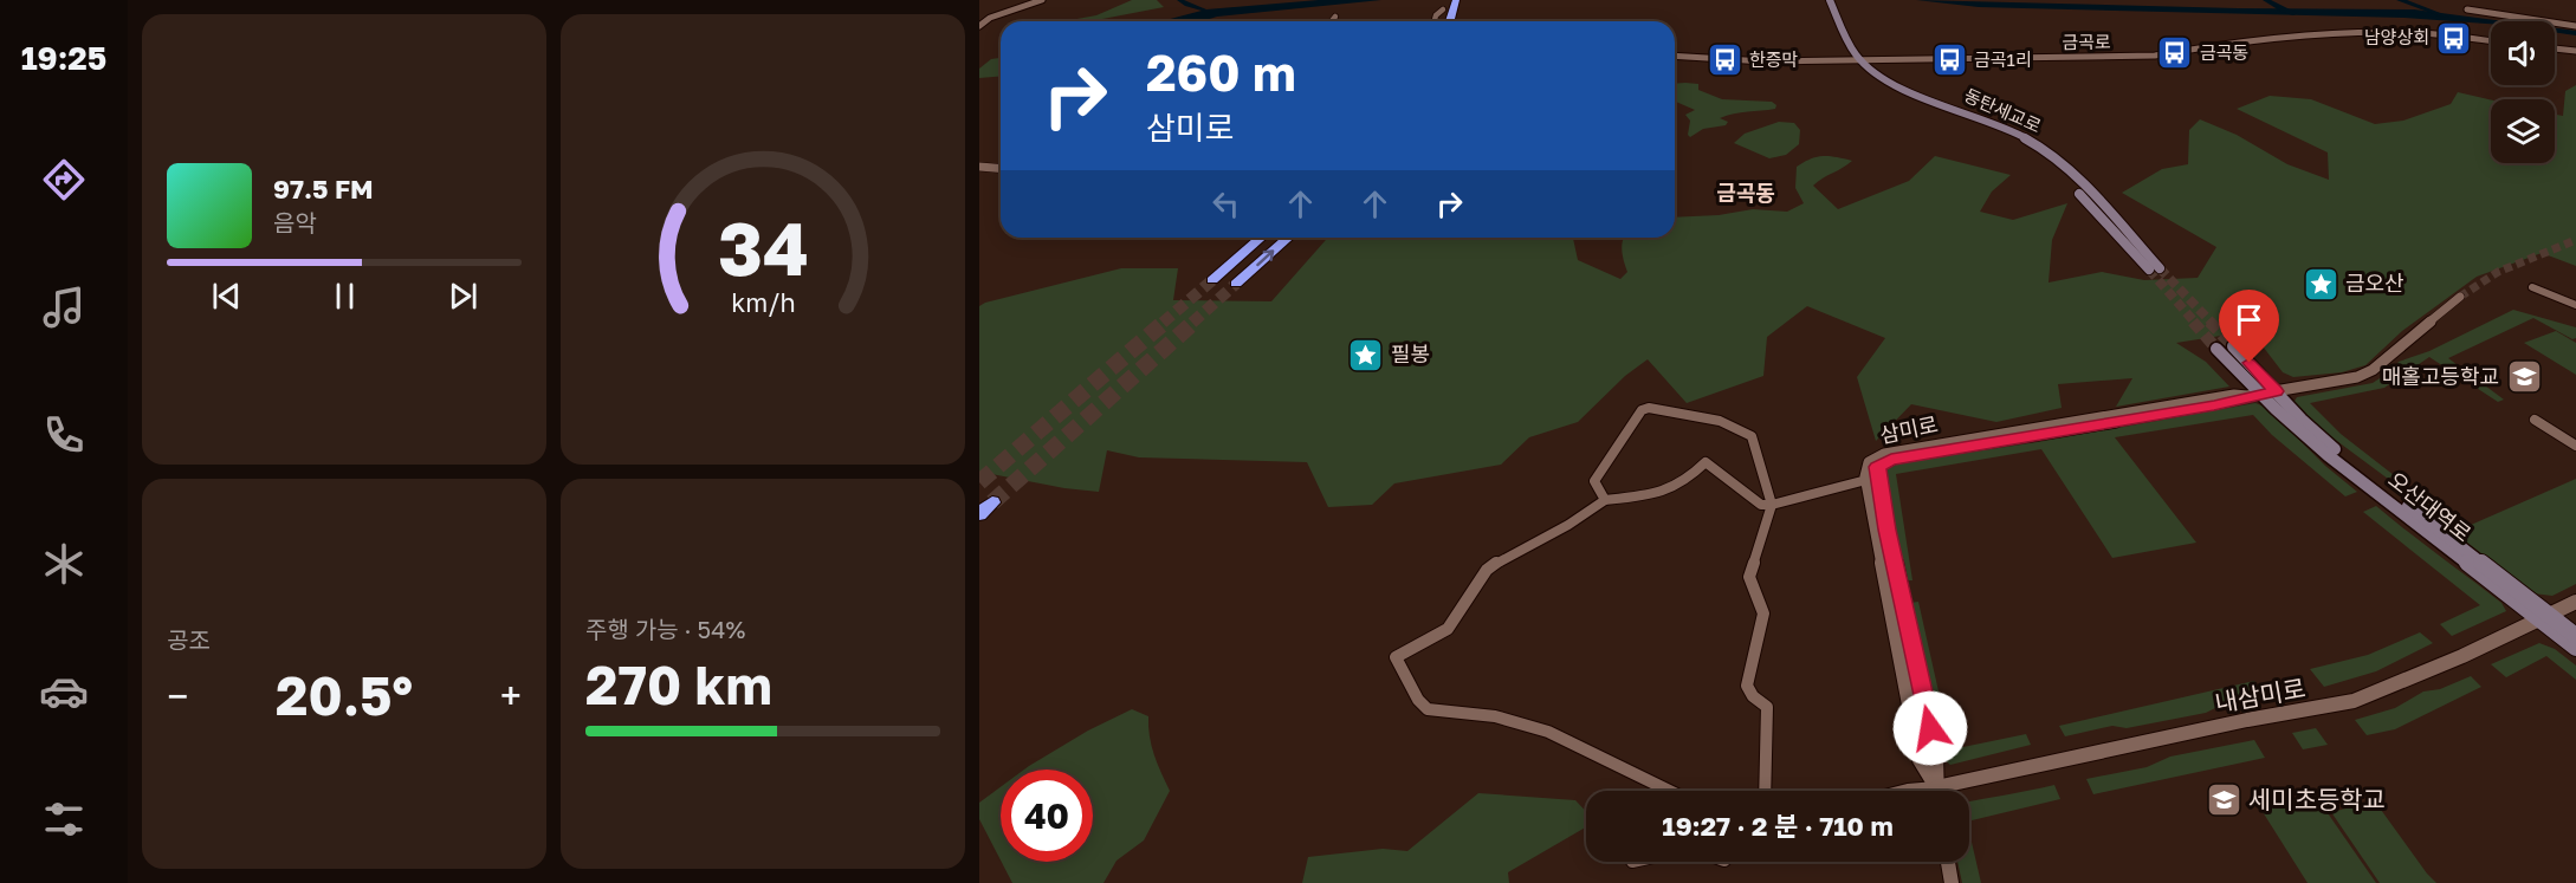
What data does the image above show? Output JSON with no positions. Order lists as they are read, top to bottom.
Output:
{
  "streets": {
    "main road": ["동탄세교로", "오산대역로"],
    "street": ["금곡로", "삼미로", "내삼미로"]
  },
  "crossings": [
    ["금곡로", "동탄세교로"],
    ["삼미로", "오산대역로"],
    ["오산대역로", "내삼미로"]
  ],
  "districts": ["금곡동"],
  "places": {
    "bus stop": [
      "남양상회",
      "금곡동",
      "한증막",
      "금곡1리"
    ],
    "place": ["금오산", "필봉"],
    "school or university": ["매홀고등학교", "세미초등학교"]
  },
  "page": {
    "tabs": "19:25",
    "turn": ["260 m", "삼미로"],
    "song": ["97.5 FM", "음악"],
    "tile": [
      "공조",
      ["주행 가능 · 54%", "270 km"]
    ],
    "heat": ["−", "20.5°", "+"],
    "limit": "40",
    "trip": "19:27 · 2 분 · 710 m",
    "gauge": ["34", "km/h"]
  }
}
